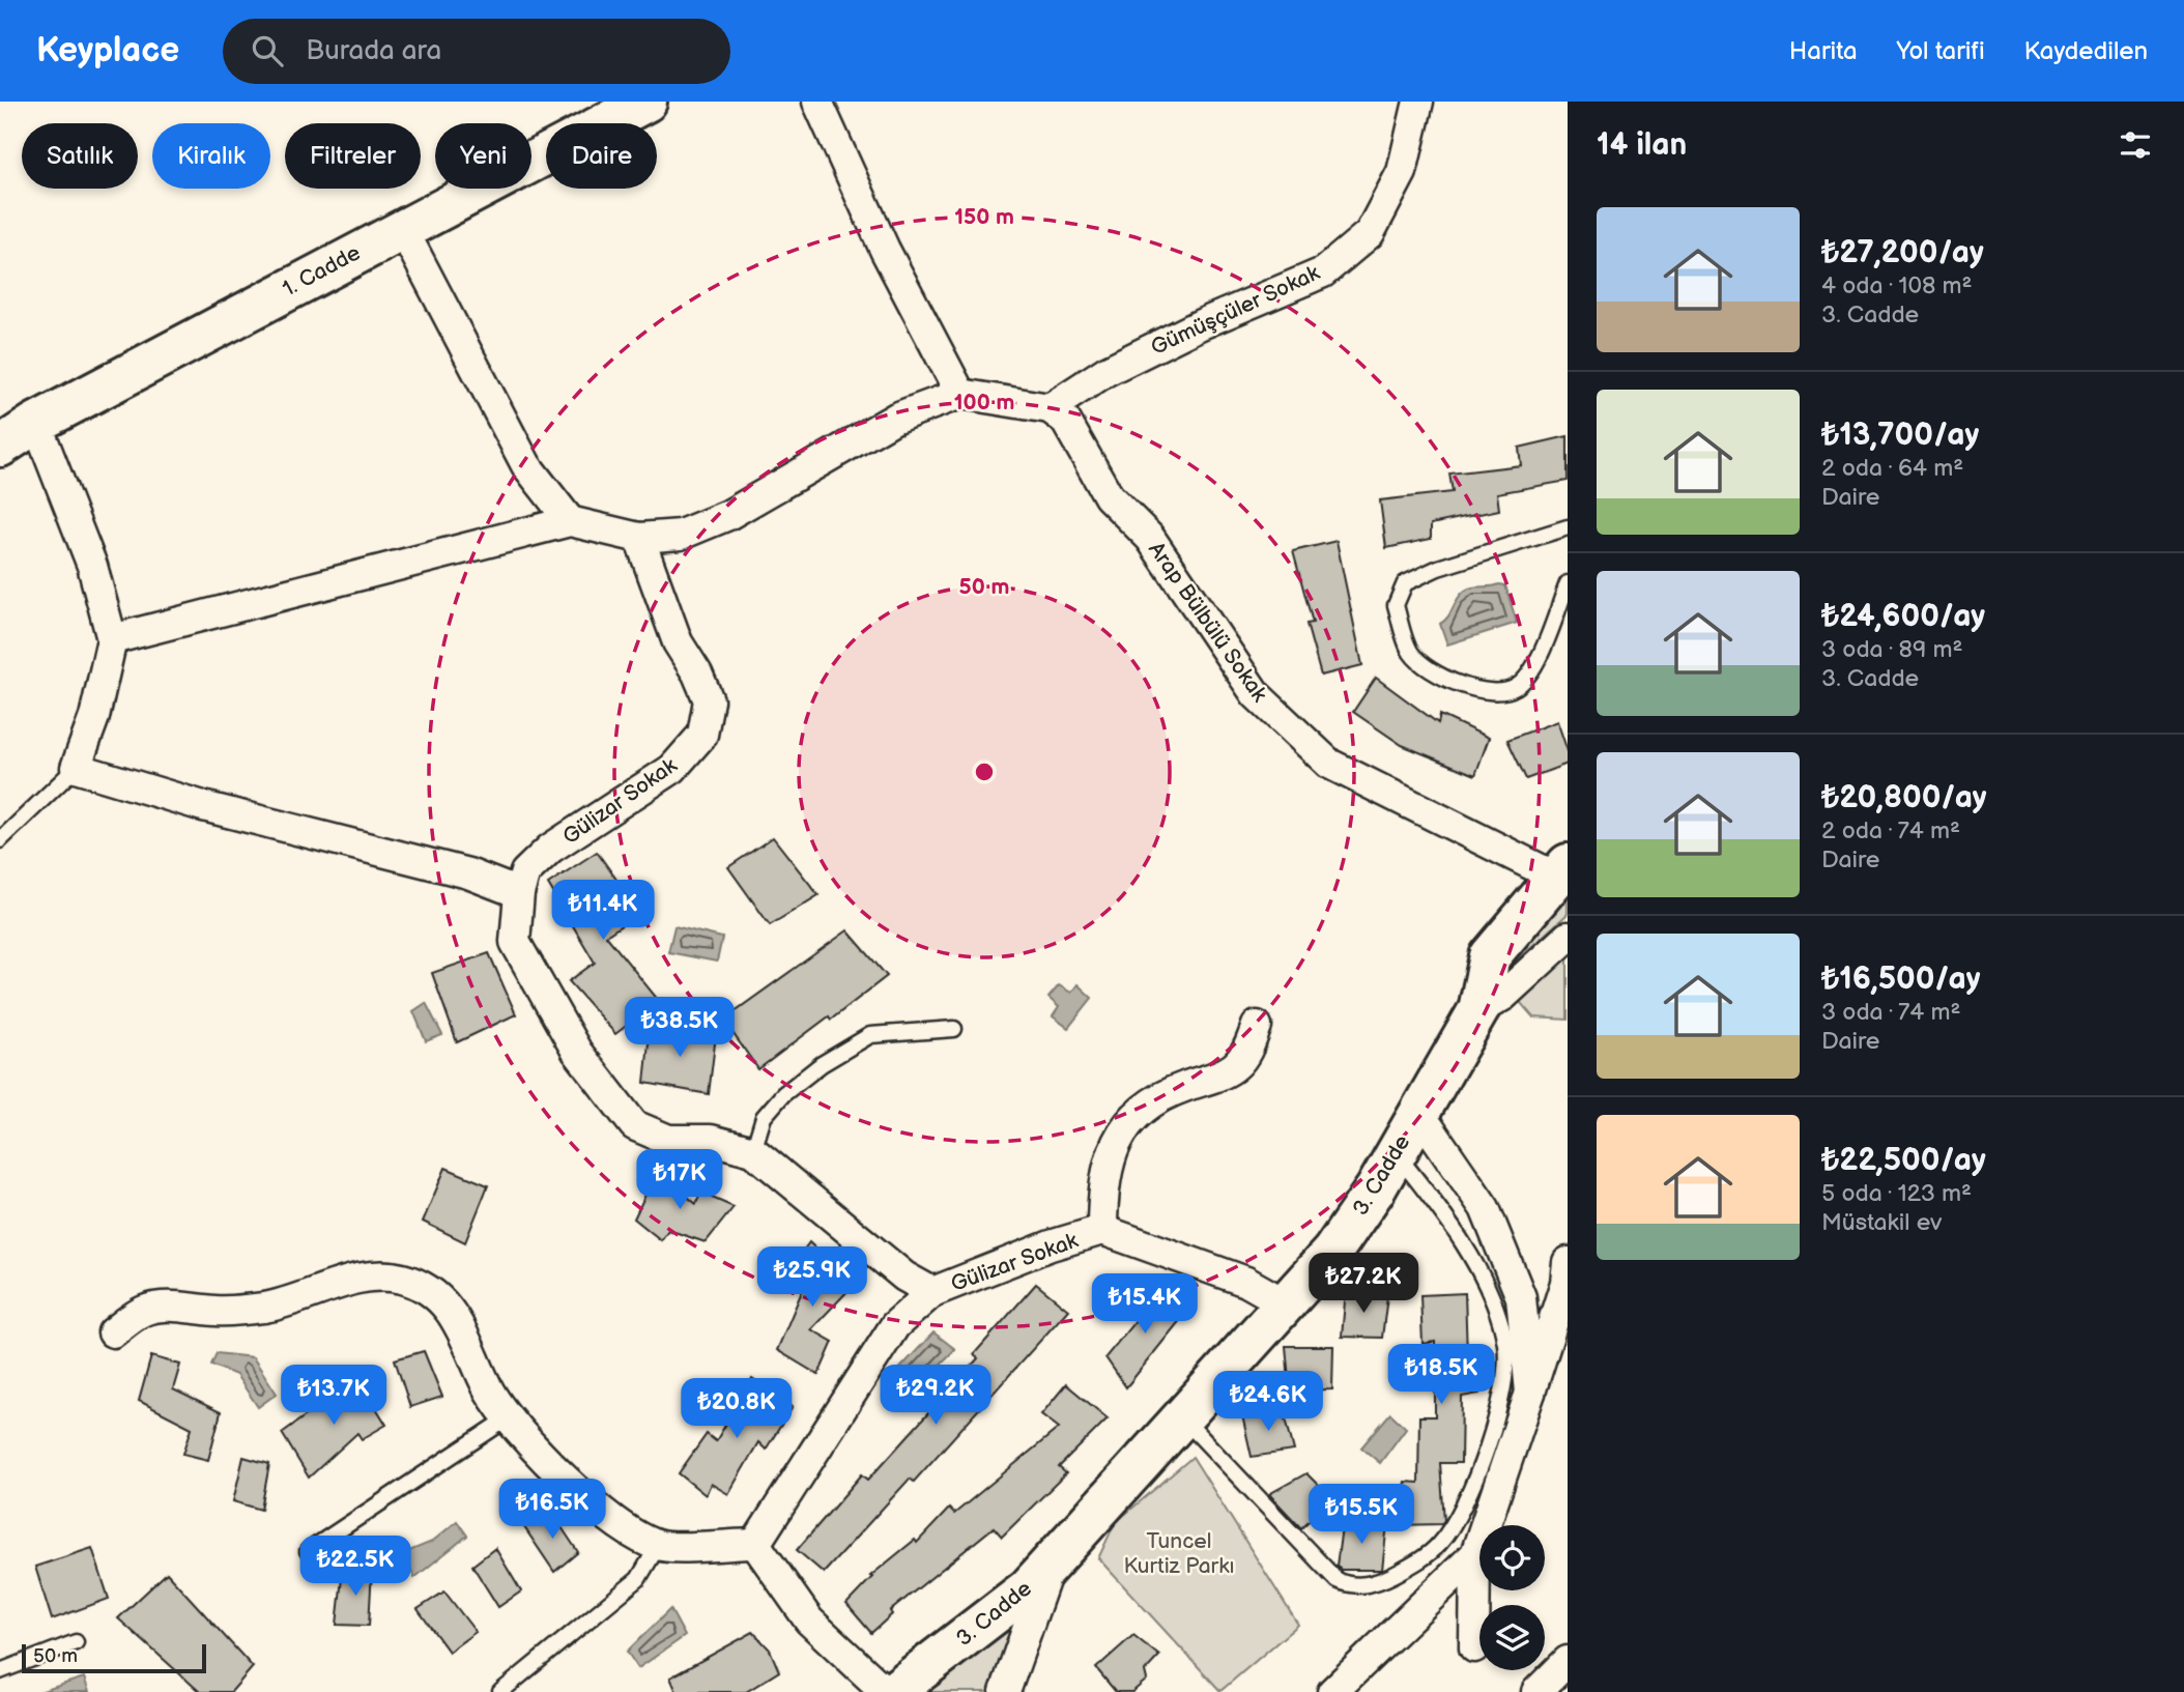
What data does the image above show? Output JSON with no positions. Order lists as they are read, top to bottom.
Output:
{
  "streets": {
    "main road": ["1. Cadde", "3. Cadde"],
    "street": ["Gümüşçüler Sokak", "Arap Bülbülü Sokak", "Gülizar Sokak"]
  },
  "crossings": [
    ["Gümüşçüler Sokak", "Arap Bülbülü Sokak"],
    ["Arap Bülbülü Sokak", "3. Cadde"],
    ["Gülizar Sokak", "3. Cadde"]
  ],
  "parks": ["Tuncel Kurtiz Parkı"],
  "scale_bar": "50 m",
  "page": {
    "header": "Keyplace",
    "search": "Burada ara",
    "nav": ["Harita", "Yol tarifi", "Kaydedilen"],
    "heading": "14 ilan",
    "chip": [
      "Satılık",
      "Kiralık",
      "Filtreler",
      "Yeni",
      "Daire"
    ],
    "list": [
      {
        "name": "₺27,200/ay",
        "note": "4 oda · 108 m² · 3. Cadde"
      },
      {
        "name": "₺13,700/ay",
        "note": "2 oda · 64 m² · Daire"
      },
      {
        "name": "₺24,600/ay",
        "note": "3 oda · 89 m² · 3. Cadde"
      },
      {
        "name": "₺20,800/ay",
        "note": "2 oda · 74 m² · Daire"
      },
      {
        "name": "₺16,500/ay",
        "note": "3 oda · 74 m² · Daire"
      },
      {
        "name": "₺22,500/ay",
        "note": "5 oda · 123 m² · Müstakil ev"
      }
    ],
    "price": [
      "₺11.4K",
      "₺38.5K",
      "₺17K",
      "₺25.9K",
      "₺27.2K",
      "₺15.4K",
      "₺18.5K",
      "₺13.7K",
      "₺29.2K",
      "₺24.6K",
      "₺20.8K",
      "₺16.5K",
      "₺15.5K",
      "₺22.5K"
    ],
    "scale": "50 m"
  },
  "rings": ["150 m", "100 m", "50 m"]
}
